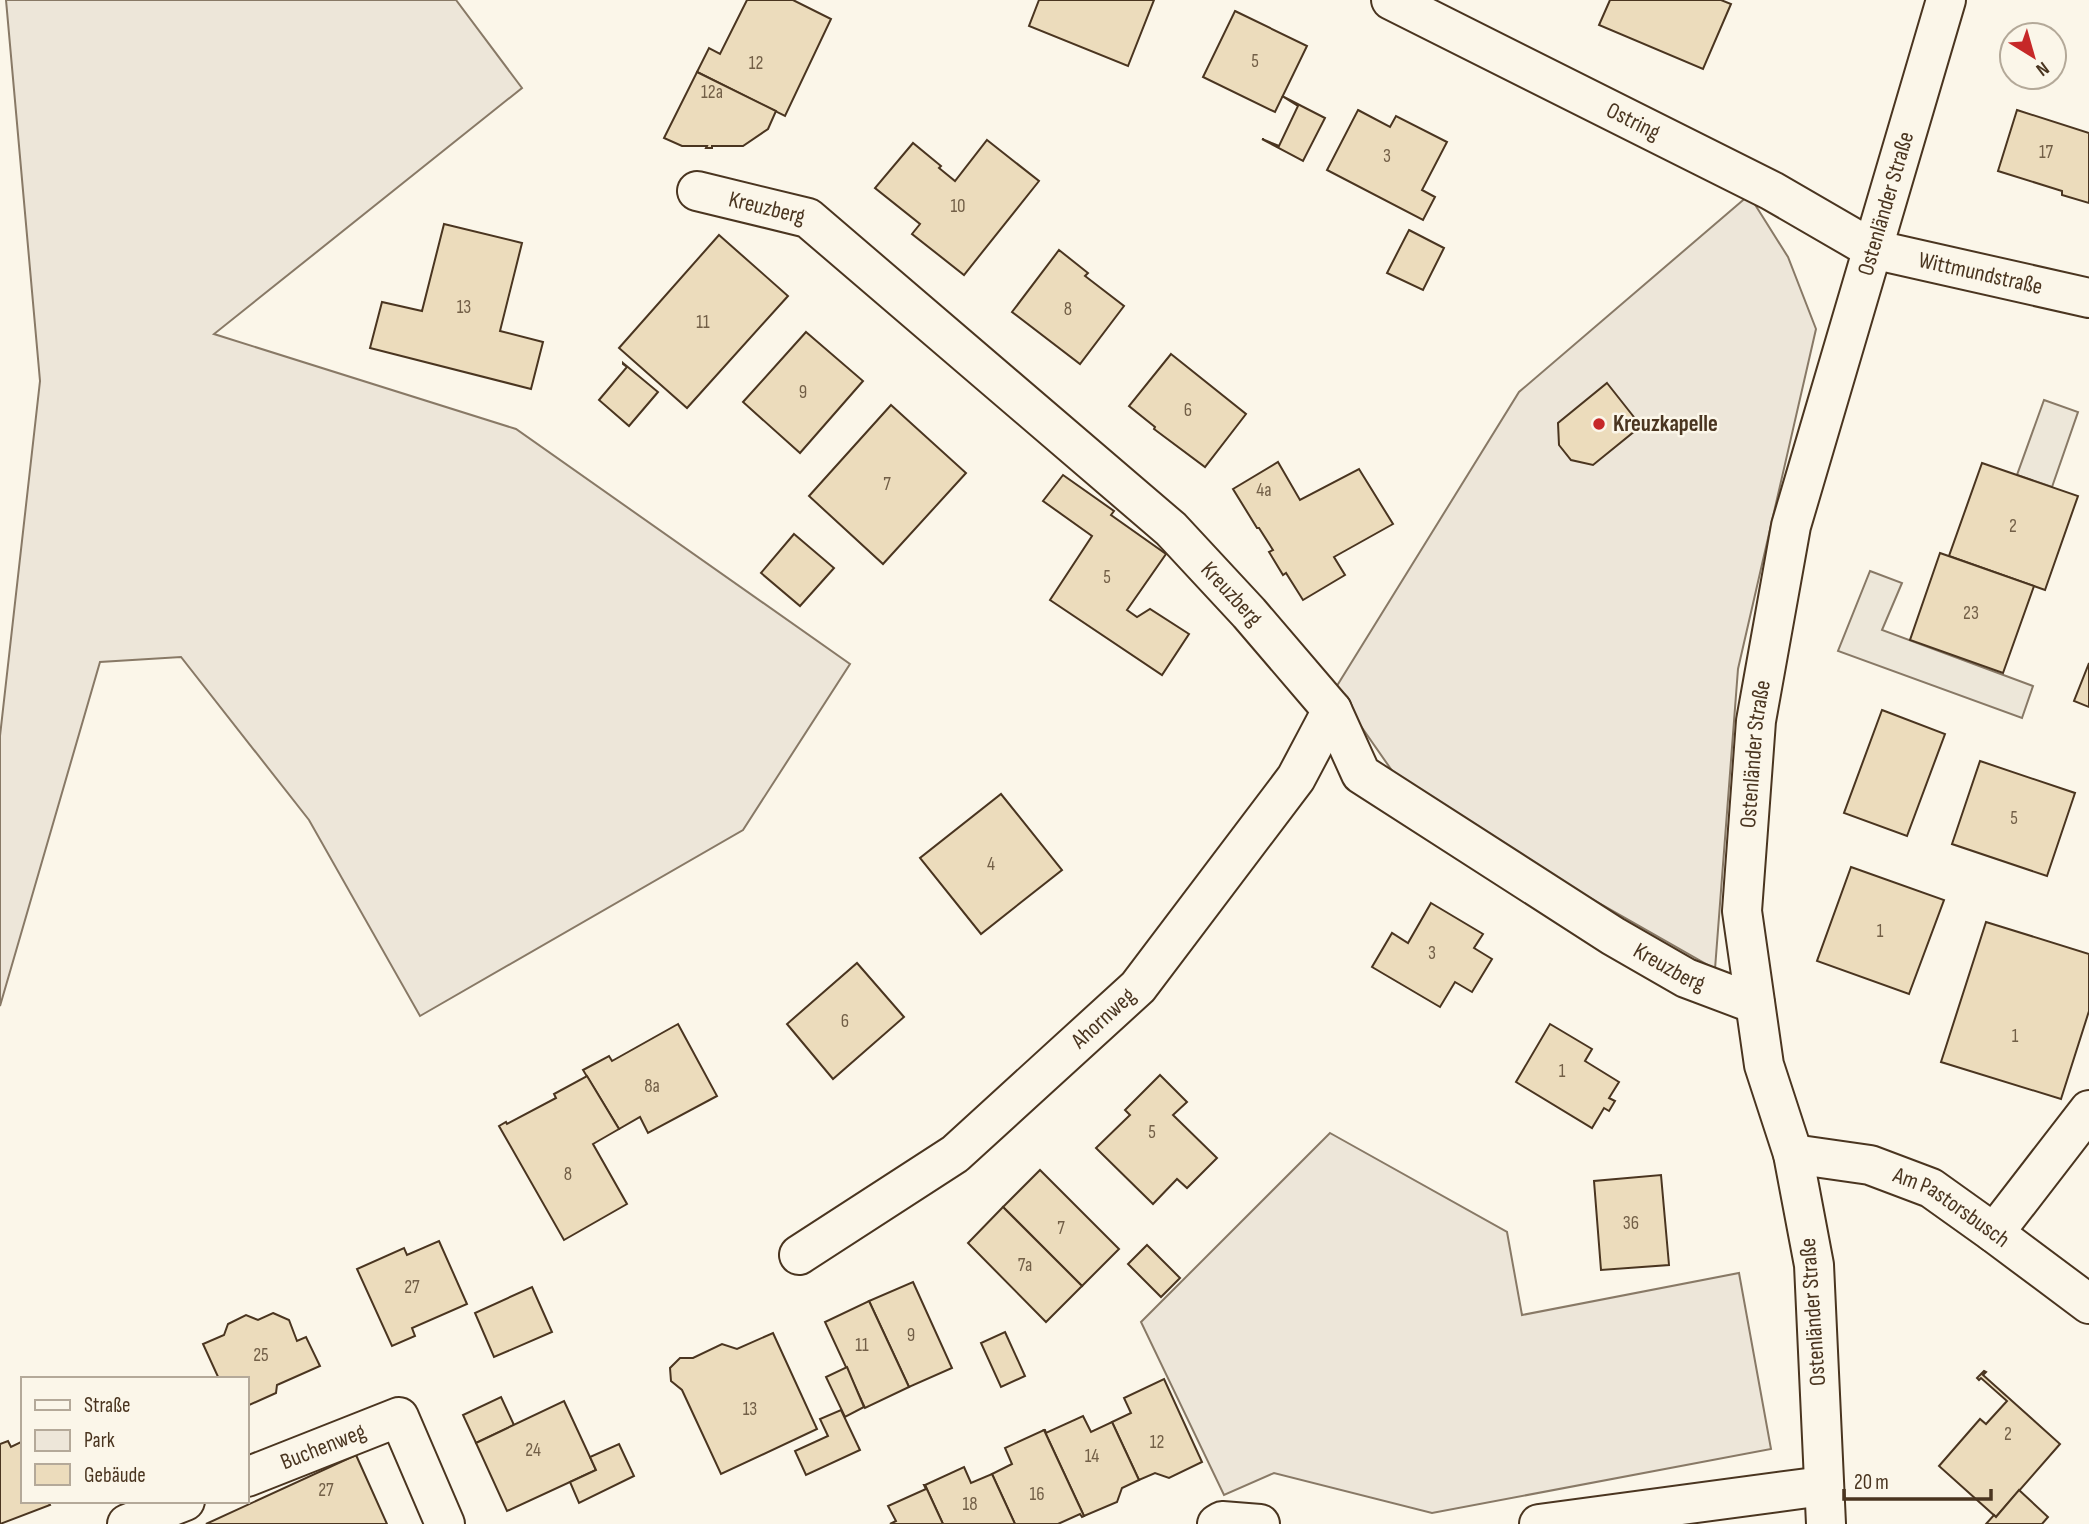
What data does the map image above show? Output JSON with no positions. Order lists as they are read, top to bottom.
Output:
{
  "streets": {
    "street": [
      "Ostring",
      "Ostenländer Straße",
      "Kreuzberg",
      "Wittmundstraße",
      "Ahornweg",
      "Am Pastorsbusch",
      "Buchenweg"
    ]
  },
  "crossings": [
    ["Ostring", "Ostenländer Straße"],
    ["Ostring", "Wittmundstraße"],
    ["Ostenländer Straße", "Kreuzberg"],
    ["Ostenländer Straße", "Wittmundstraße"],
    ["Ostenländer Straße", "Am Pastorsbusch"],
    ["Kreuzberg", "Ahornweg"]
  ],
  "places": ["Kreuzkapelle"],
  "house_numbers": [
    "5",
    "12",
    "12a",
    "17",
    "3",
    "10",
    "13",
    "8",
    "11",
    "9",
    "6",
    "7",
    "4a",
    "2",
    "5",
    "23",
    "5",
    "4",
    "1",
    "3",
    "6",
    "1",
    "1",
    "8a",
    "5",
    "8",
    "36",
    "7",
    "7a",
    "27",
    "9",
    "11",
    "25",
    "13",
    "2",
    "12",
    "24",
    "14",
    "27",
    "16",
    "18"
  ],
  "legend": ["Straße", "Park", "Gebäude"],
  "scale_bar": "20 m",
  "north": "bottom right"
}
